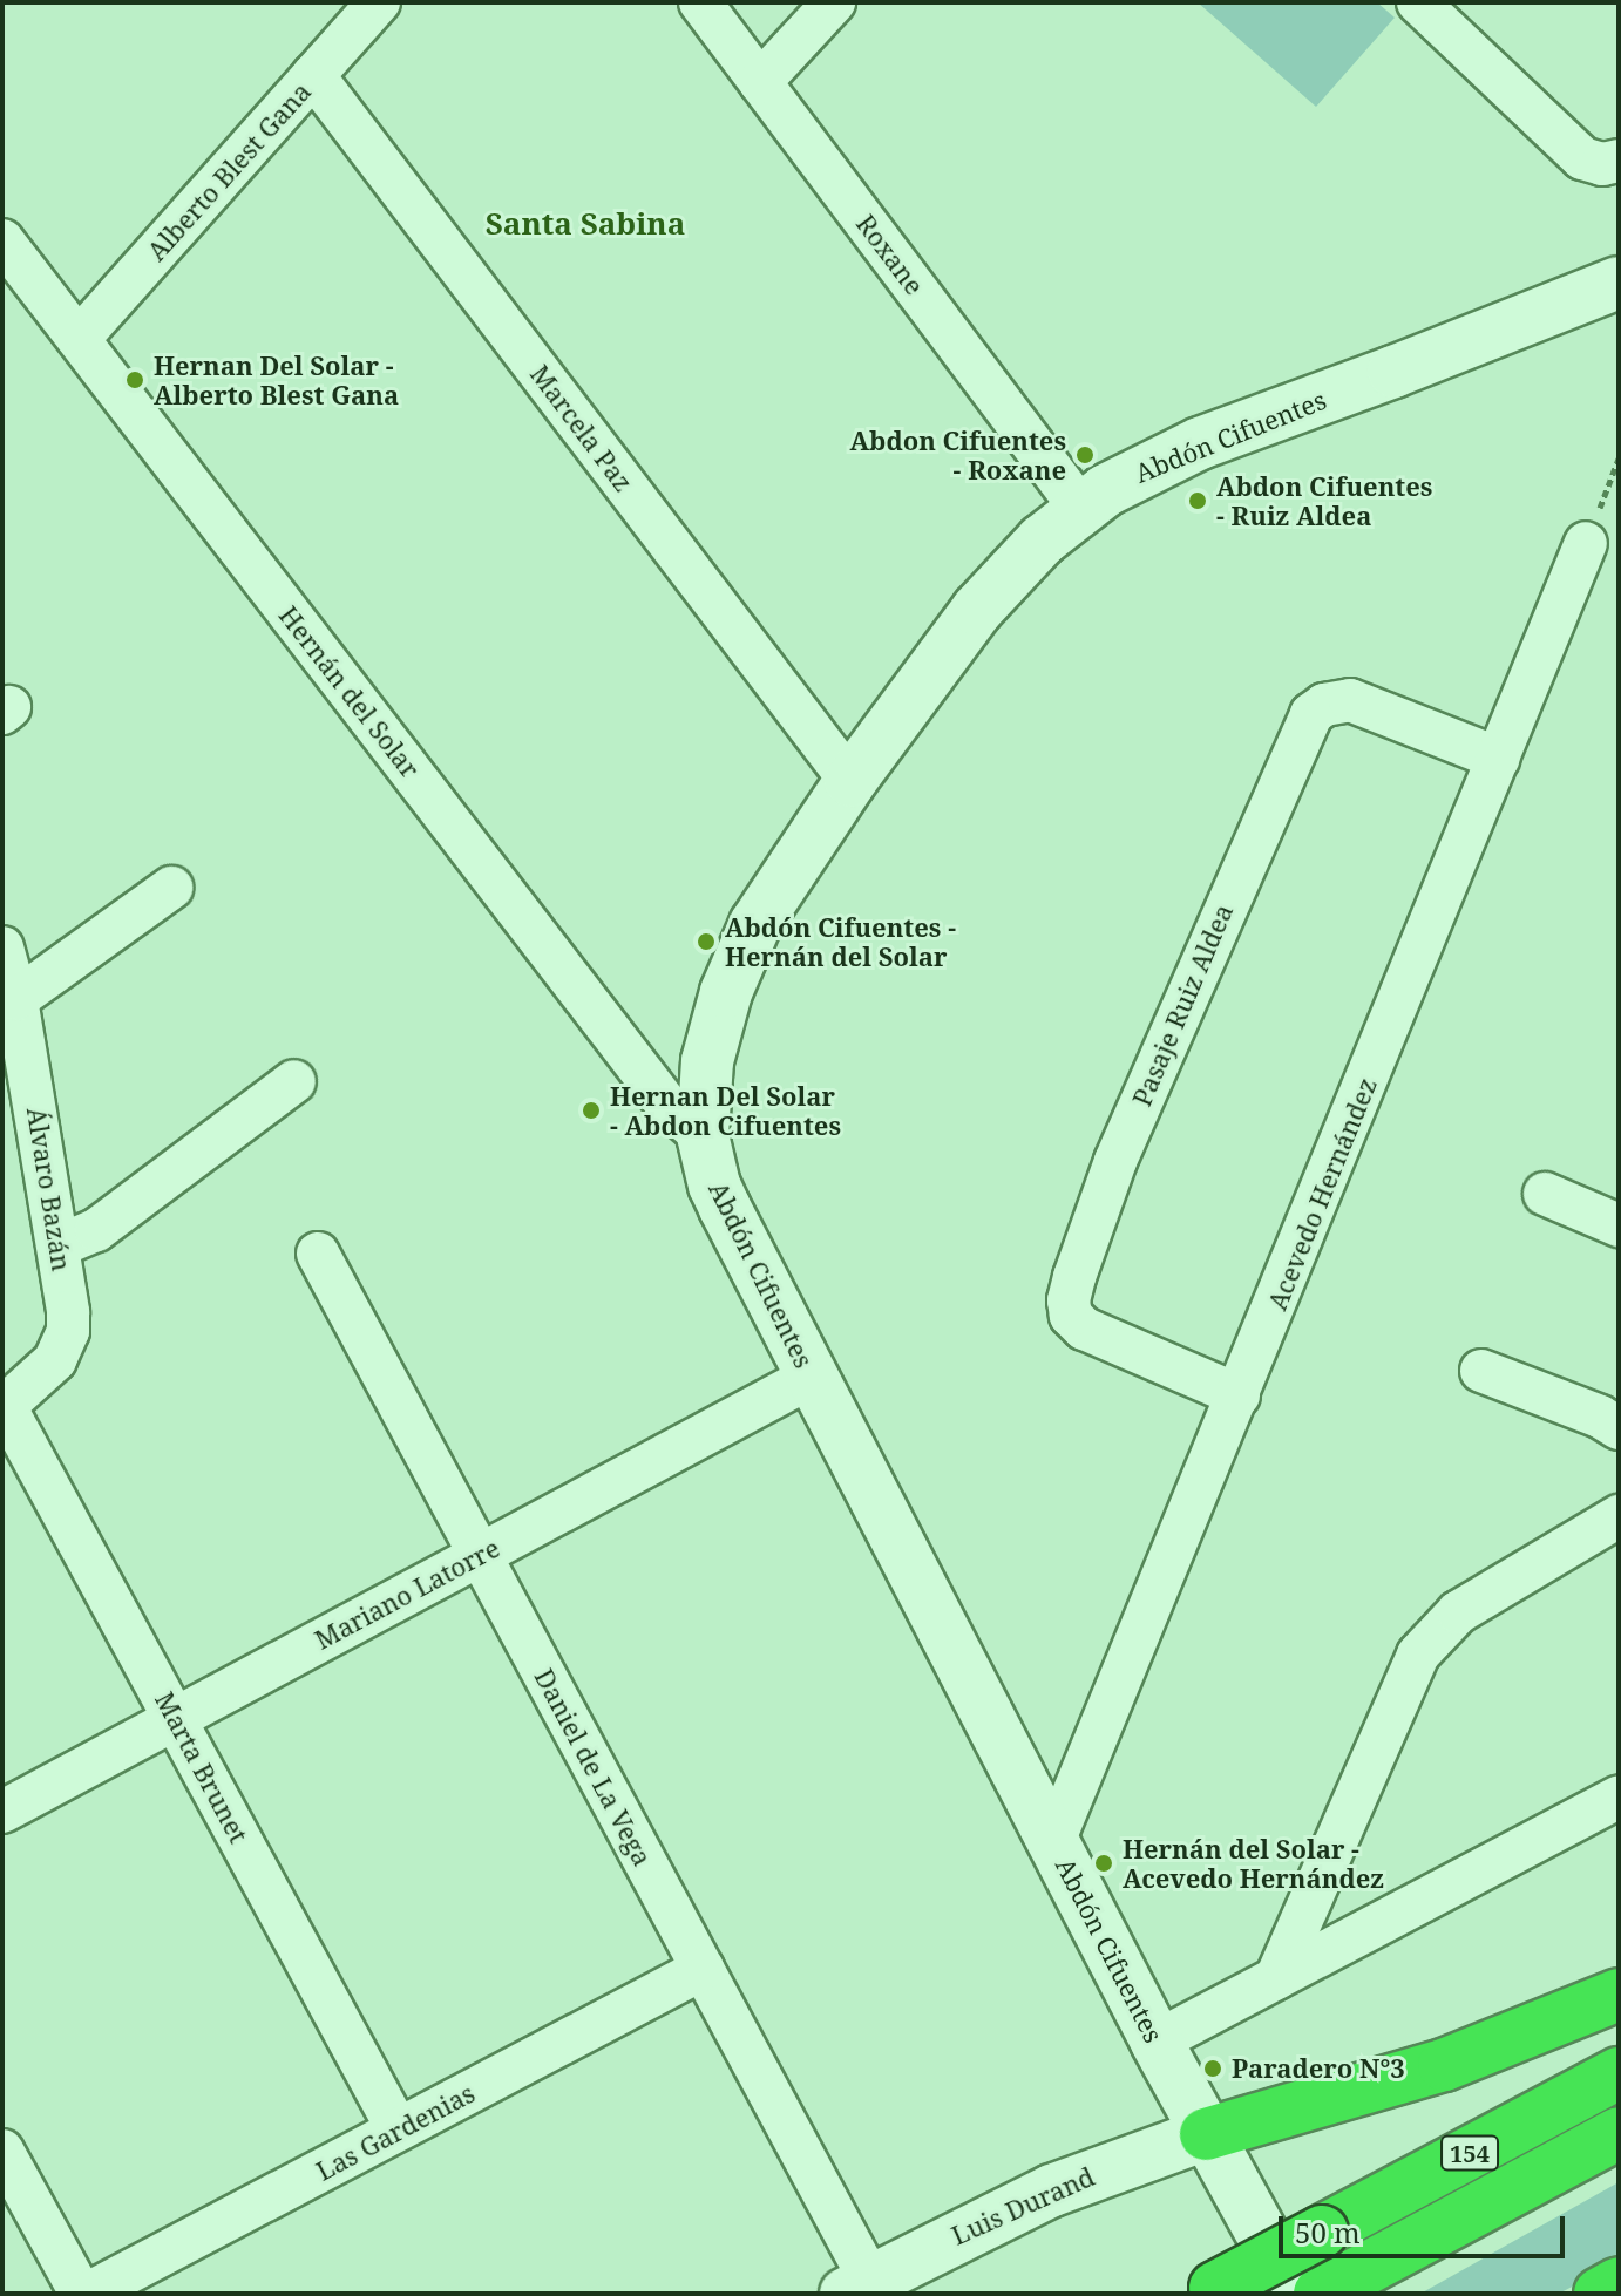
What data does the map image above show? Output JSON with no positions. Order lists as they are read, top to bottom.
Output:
{
  "streets": {
    "highway": ["154"],
    "street": [
      "Alberto Blest Gana",
      "Roxane",
      "Marcela Paz",
      "Abdón Cifuentes",
      "Hernán del Solar",
      "Pasaje Ruiz Aldea",
      "Álvaro Bazán",
      "Acevedo Hernández",
      "Mariano Latorre",
      "Marta Brunet",
      "Daniel de La Vega",
      "Las Gardenias",
      "Luis Durand"
    ]
  },
  "crossings": [
    ["Alberto Blest Gana", "Marcela Paz"],
    ["Alberto Blest Gana", "Hernán del Solar"],
    ["Roxane", "Abdón Cifuentes"],
    ["Marcela Paz", "Abdón Cifuentes"],
    ["Abdón Cifuentes", "Hernán del Solar"],
    ["Abdón Cifuentes", "Acevedo Hernández"],
    ["Abdón Cifuentes", "Mariano Latorre"],
    ["Abdón Cifuentes", "Luis Durand"],
    ["Pasaje Ruiz Aldea", "Acevedo Hernández"],
    ["Álvaro Bazán", "Marta Brunet"],
    ["Mariano Latorre", "Marta Brunet"],
    ["Mariano Latorre", "Daniel de La Vega"],
    ["Marta Brunet", "Las Gardenias"],
    ["Daniel de La Vega", "Las Gardenias"],
    ["Daniel de La Vega", "Luis Durand"]
  ],
  "districts": ["Santa Sabina"],
  "places": [
    "Hernan Del Solar - Alberto Blest Gana",
    "Abdon Cifuentes - Roxane",
    "Abdon Cifuentes - Ruiz Aldea",
    "Abdón Cifuentes - Hernán del Solar",
    "Hernan Del Solar - Abdon Cifuentes",
    "Hernán del Solar - Acevedo Hernández",
    "Paradero N°3"
  ],
  "scale_bar": "50 m"
}
